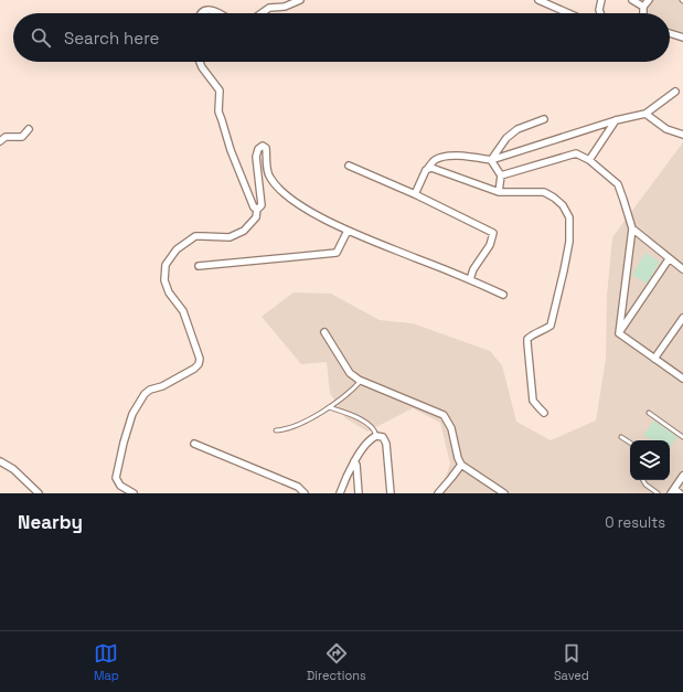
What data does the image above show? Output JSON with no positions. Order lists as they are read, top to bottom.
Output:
{
  "page": {
    "search": "Search here",
    "heading": ["Nearby", "0 results"],
    "nav": ["Map", "Directions", "Saved"]
  }
}
